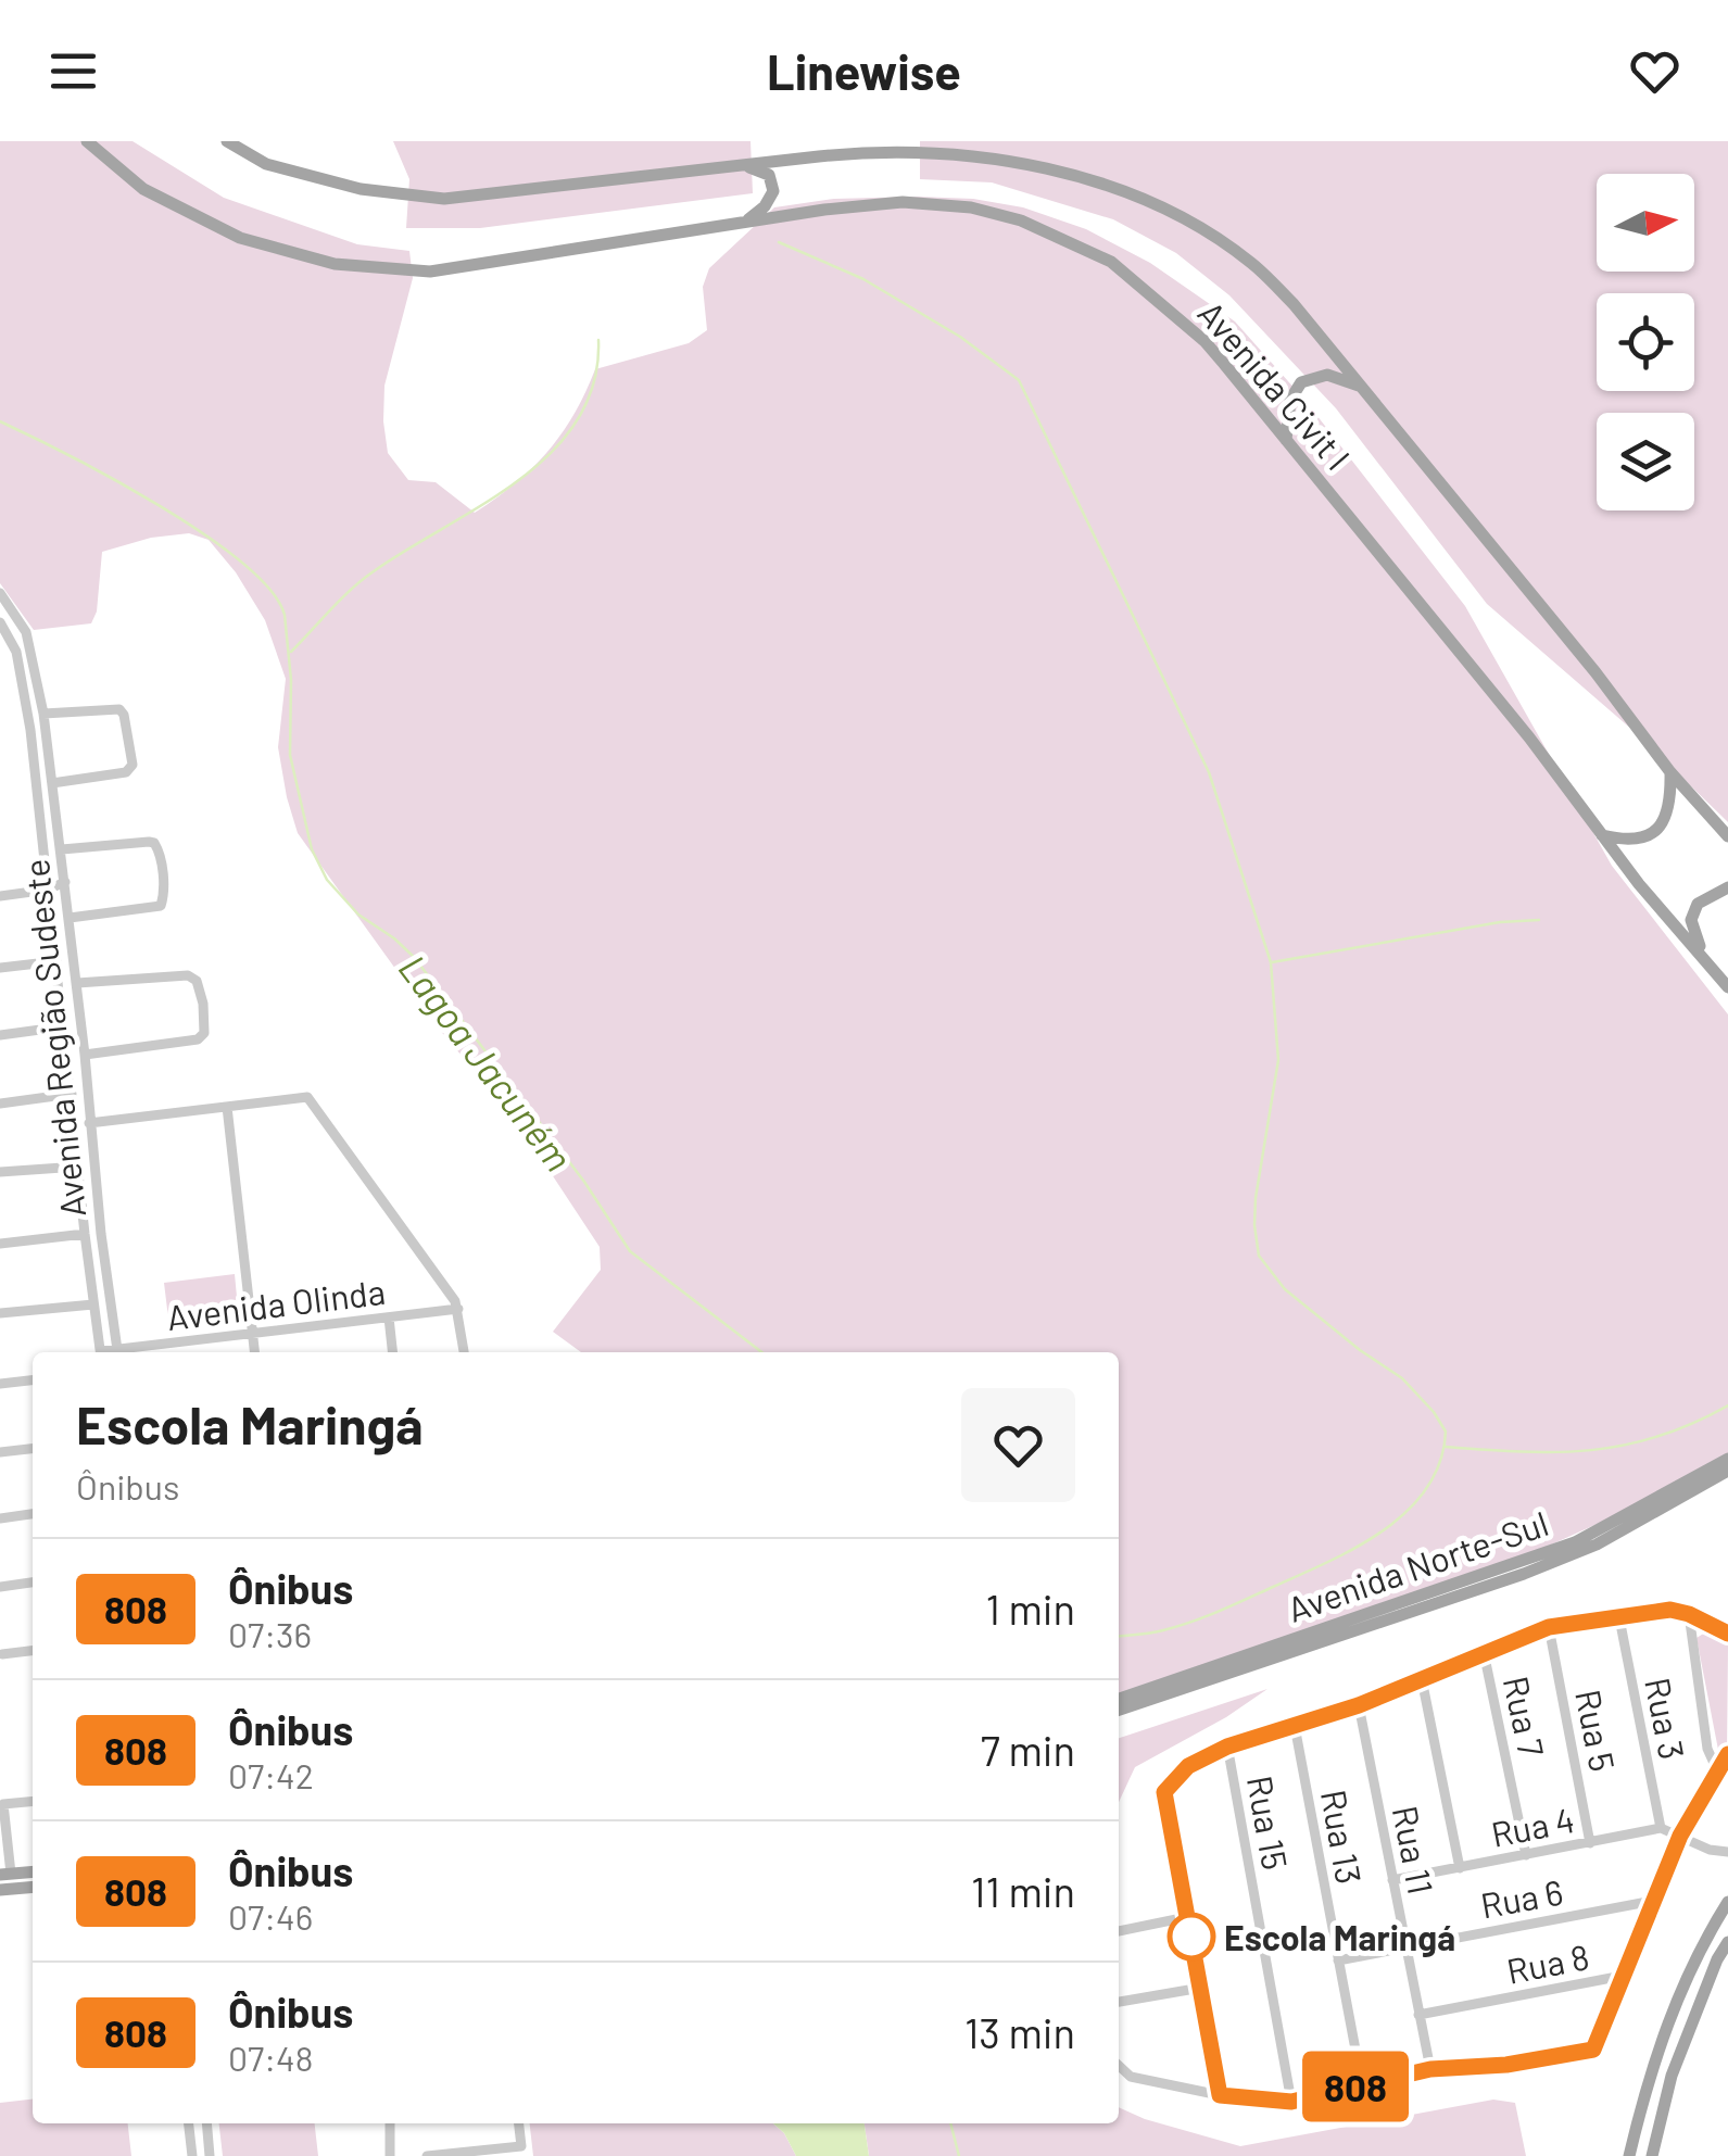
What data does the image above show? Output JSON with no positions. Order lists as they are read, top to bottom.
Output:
{
  "streets": {
    "main road": ["Avenida Civit I", "Avenida Norte-Sul"],
    "street": [
      "Avenida Região Sudeste",
      "Avenida Olinda",
      "Rua 7",
      "Rua 3",
      "Rua 5",
      "Rua 15",
      "Rua 4",
      "Rua 13",
      "Rua 11",
      "Rua 6",
      "Rua 8"
    ]
  },
  "crossings": [
    ["Rua 7", "Rua 4"],
    ["Rua 3", "Rua 4"],
    ["Rua 5", "Rua 4"],
    ["Rua 4", "Rua 11"],
    ["Rua 13", "Rua 6"],
    ["Rua 11", "Rua 6"],
    ["Rua 11", "Rua 8"]
  ],
  "water": ["Lagoa Jacuném"],
  "places": ["Escola Maringá"],
  "lines": ["bus line 808"],
  "north": "right",
  "page": {
    "header": "Linewise",
    "on_map": "808",
    "heading": ["Escola Maringá", "Ônibus"],
    "list": [
      {
        "mark": "808",
        "name": "Ônibus",
        "note": "07:36",
        "value": "1 min"
      },
      {
        "mark": "808",
        "name": "Ônibus",
        "note": "07:42",
        "value": "7 min"
      },
      {
        "mark": "808",
        "name": "Ônibus",
        "note": "07:46",
        "value": "11 min"
      },
      {
        "mark": "808",
        "name": "Ônibus",
        "note": "07:48",
        "value": "13 min"
      }
    ]
  }
}
